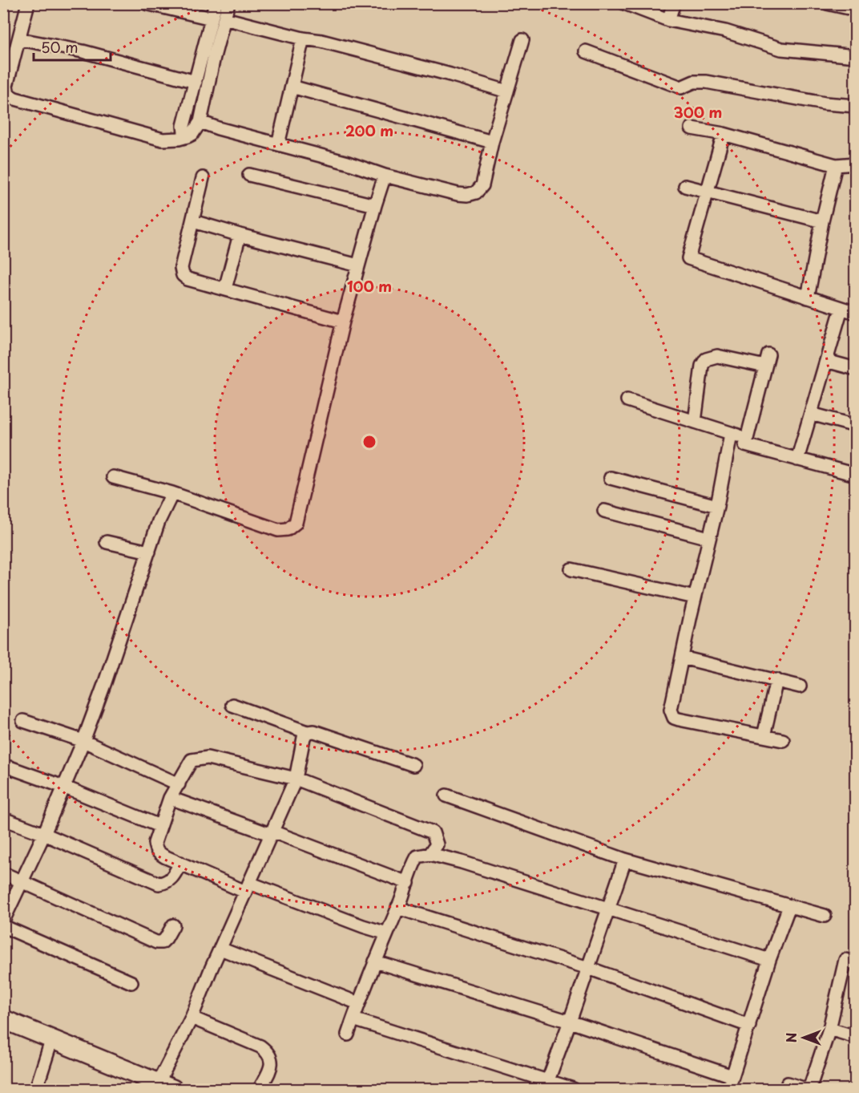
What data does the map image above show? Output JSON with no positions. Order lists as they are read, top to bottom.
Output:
{
  "scale_bar": "50 m",
  "north": "left",
  "rings": ["300 m", "200 m", "100 m"]
}
